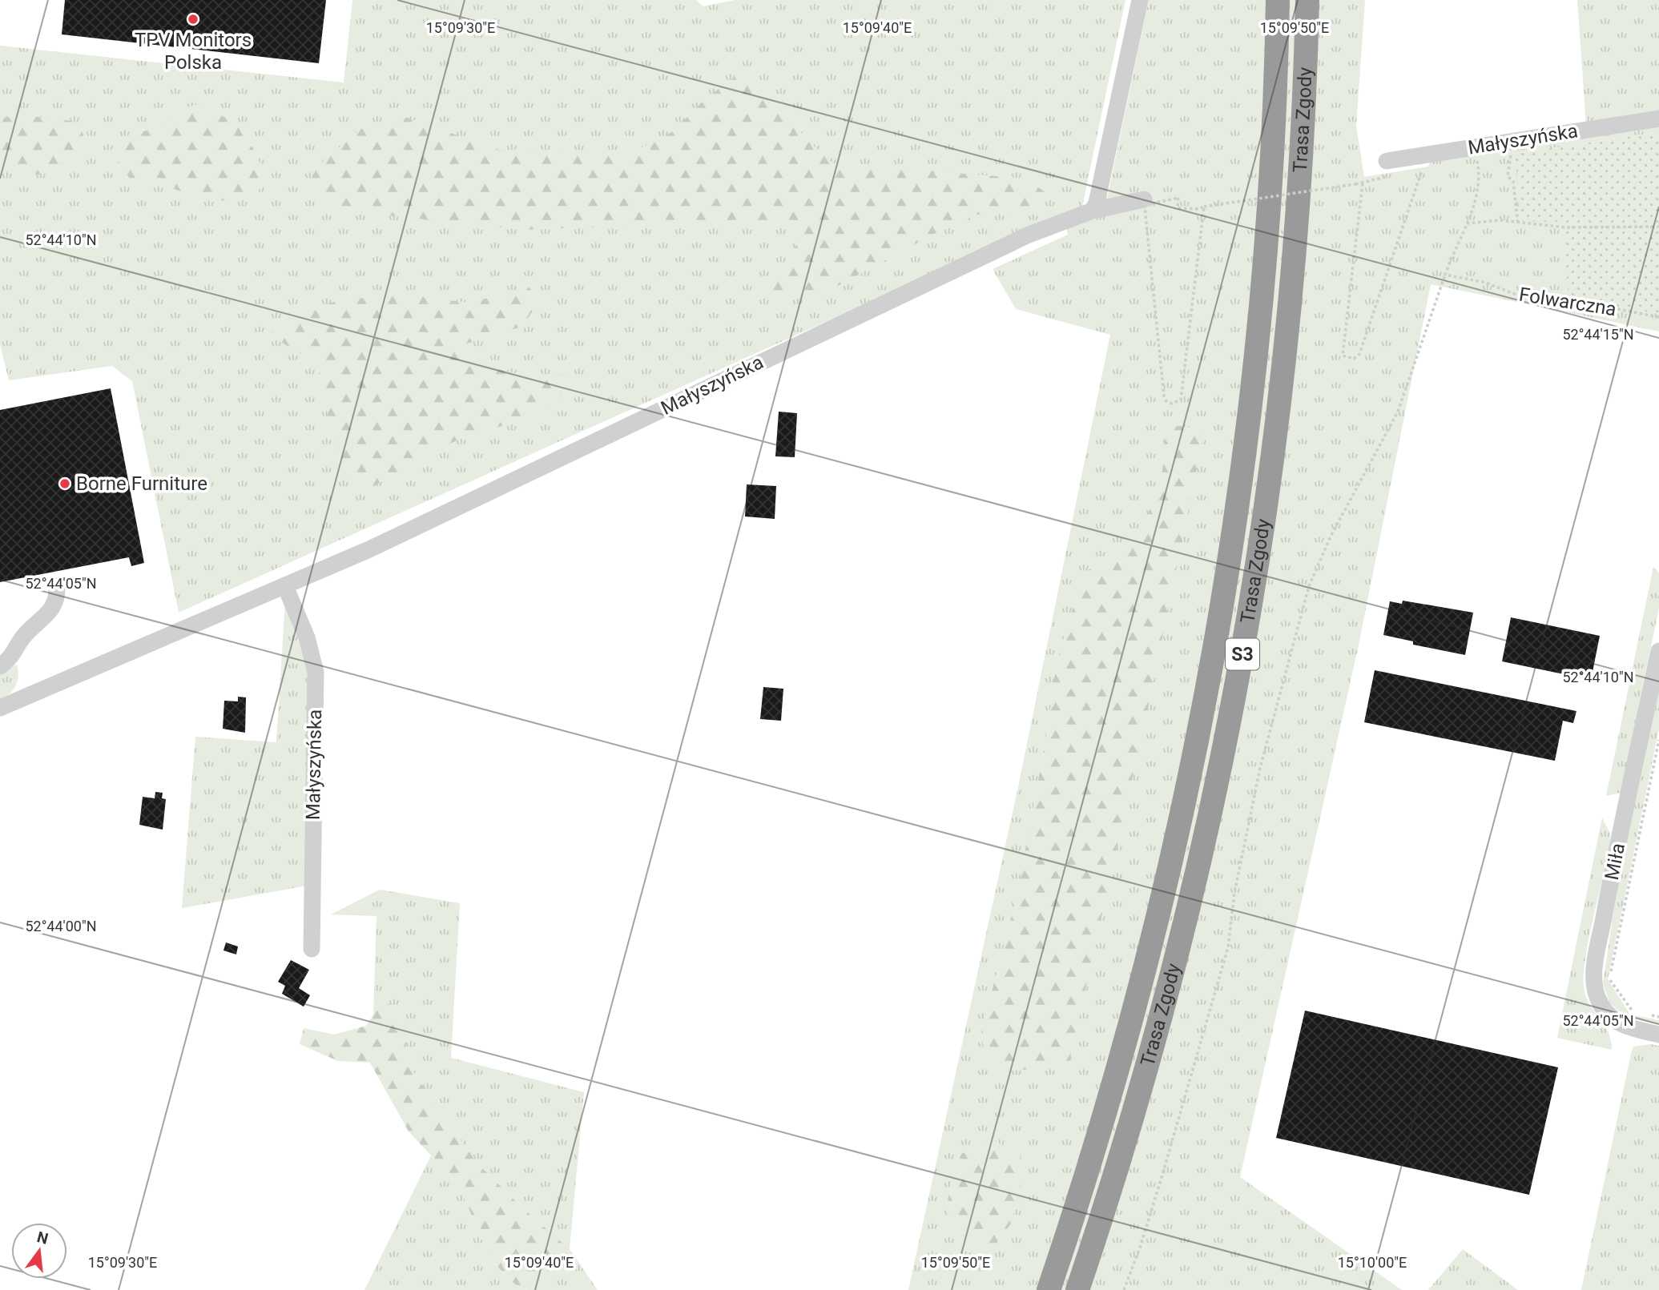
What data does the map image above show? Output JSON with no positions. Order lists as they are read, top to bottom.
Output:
{
  "streets": {
    "highway": ["Trasa Zgody", "S3"],
    "street": ["Małyszyńska", "Miła"],
    "path": ["Folwarczna"]
  },
  "places": ["TPV Monitors Polska", "Borne Furniture"],
  "north": "top",
  "coordinates": [
    "15°09'30\"E",
    "15°09'40\"E",
    "15°09'50\"E",
    "52°44'10\"N",
    "52°44'15\"N",
    "52°44'05\"N",
    "52°44'00\"N",
    "15°10'00\"E"
  ]
}
